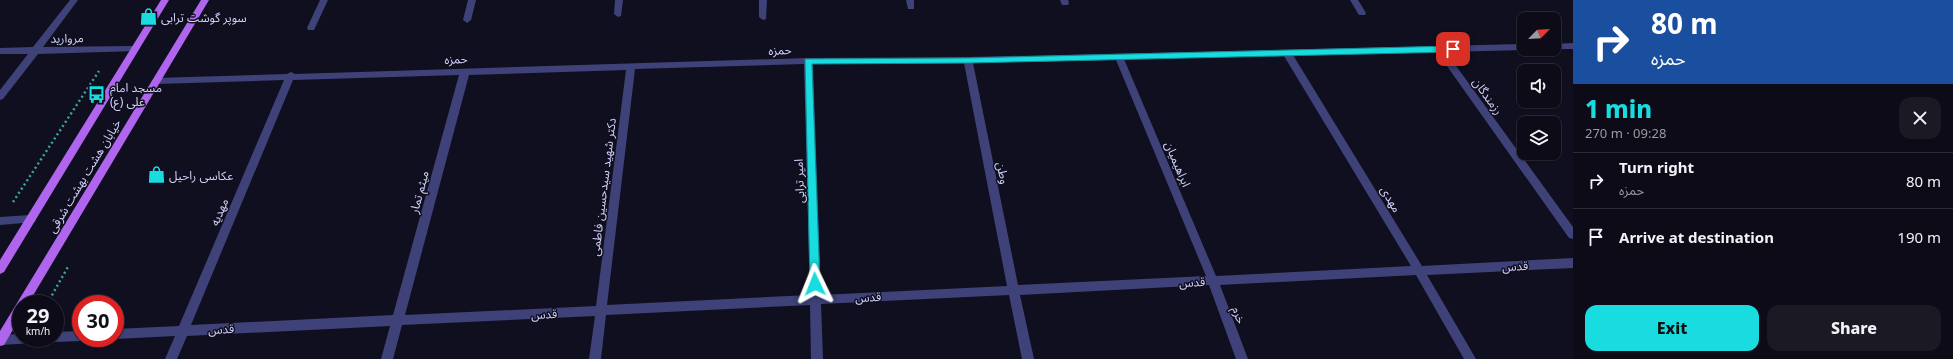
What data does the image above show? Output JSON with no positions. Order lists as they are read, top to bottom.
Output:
{
  "streets": {
    "main road": ["خیابان هشت بهشت شرقی"],
    "street": [
      "مروارید",
      "حمزه",
      "رزمندگان",
      "ابراهیمیان",
      "وطن",
      "امیر ترابی",
      "دکتر شهید سیدحسین فاطمی",
      "میثم تمار",
      "مهدی",
      "مهدیه",
      "قدس",
      "خرم"
    ]
  },
  "crossings": [
    ["مروارید", "خیابان هشت بهشت شرقی"],
    ["حمزه", "رزمندگان"],
    ["حمزه", "ابراهیمیان"],
    ["حمزه", "وطن"],
    ["حمزه", "خیابان هشت بهشت شرقی"],
    ["حمزه", "امیر ترابی"],
    ["حمزه", "دکتر شهید سیدحسین فاطمی"],
    ["حمزه", "میثم تمار"],
    ["حمزه", "مهدی"],
    ["حمزه", "مهدیه"],
    ["ابراهیمیان", "قدس"],
    ["ابراهیمیان", "خرم"],
    ["وطن", "قدس"],
    ["امیر ترابی", "قدس"],
    ["دکتر شهید سیدحسین فاطمی", "قدس"],
    ["میثم تمار", "قدس"],
    ["مهدی", "قدس"],
    ["مهدیه", "قدس"],
    ["قدس", "خرم"]
  ],
  "places": {
    "shop": ["سوپر گوشت ترابی", "عکاسی راحیل"],
    "bus stop": ["مسجد امام علی (ع)"]
  },
  "north": "top right",
  "page": {
    "turn": ["80 m", "حمزه"],
    "heading": ["1 min", "270 m · 09:28"],
    "list": [
      {
        "name": "Turn right",
        "note": "حمزه",
        "value": "80 m"
      },
      {
        "name": "Arrive at destination",
        "value": "190 m"
      }
    ],
    "speed": "29 km/h",
    "limit": "30",
    "buttons": ["Exit", "Share"]
  }
}
